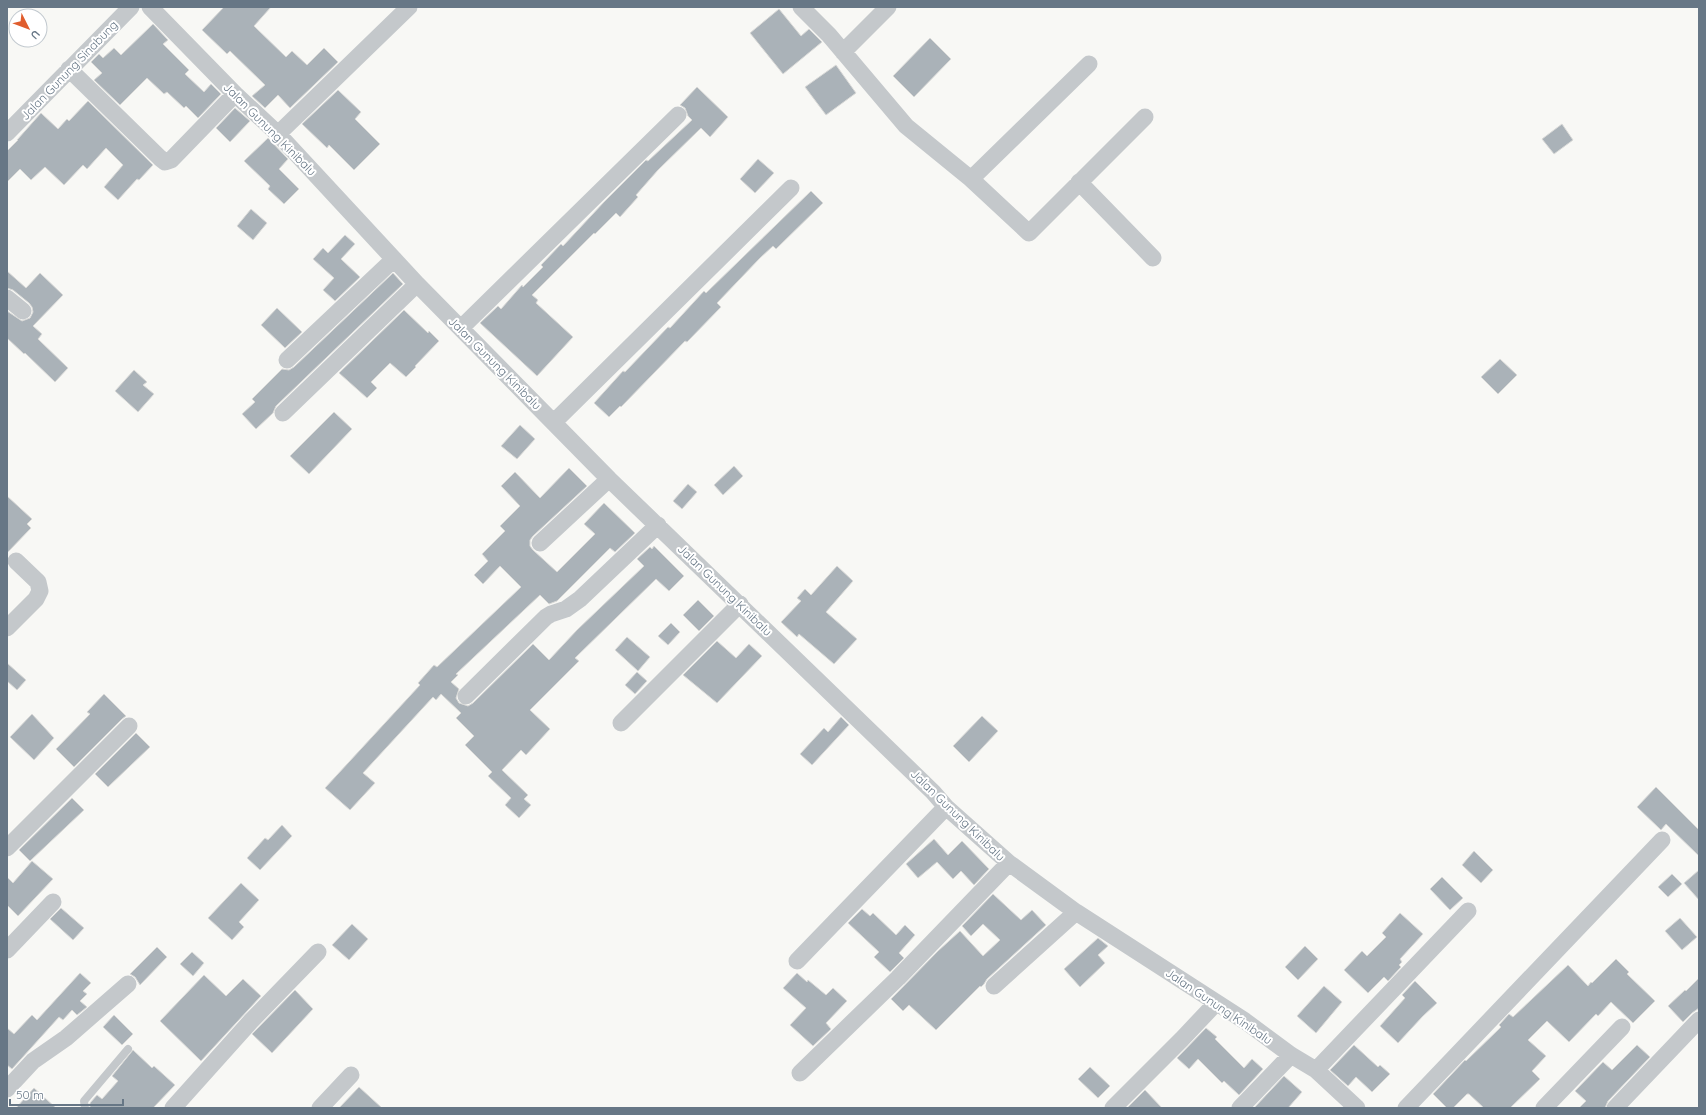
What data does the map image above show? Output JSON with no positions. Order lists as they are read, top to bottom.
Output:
{
  "streets": {
    "street": ["Jalan Gunung Sinabung", "Jalan Gunung Kinibalu"]
  },
  "scale_bar": "50 m",
  "north": "bottom right"
}
